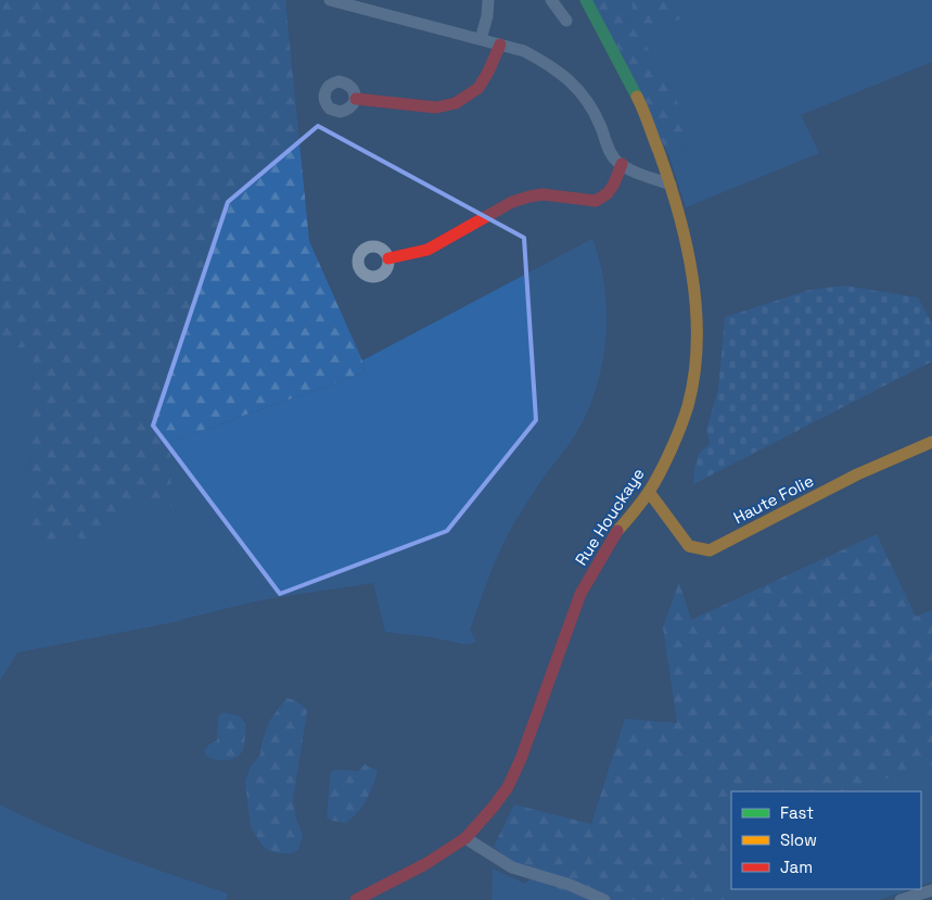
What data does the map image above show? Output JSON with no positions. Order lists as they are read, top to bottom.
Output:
{
  "streets": {
    "street": ["Haute Folie", "Rue Houckaye"]
  },
  "crossings": [
    ["Haute Folie", "Rue Houckaye"]
  ],
  "legend": ["Fast", "Slow", "Jam"]
}
